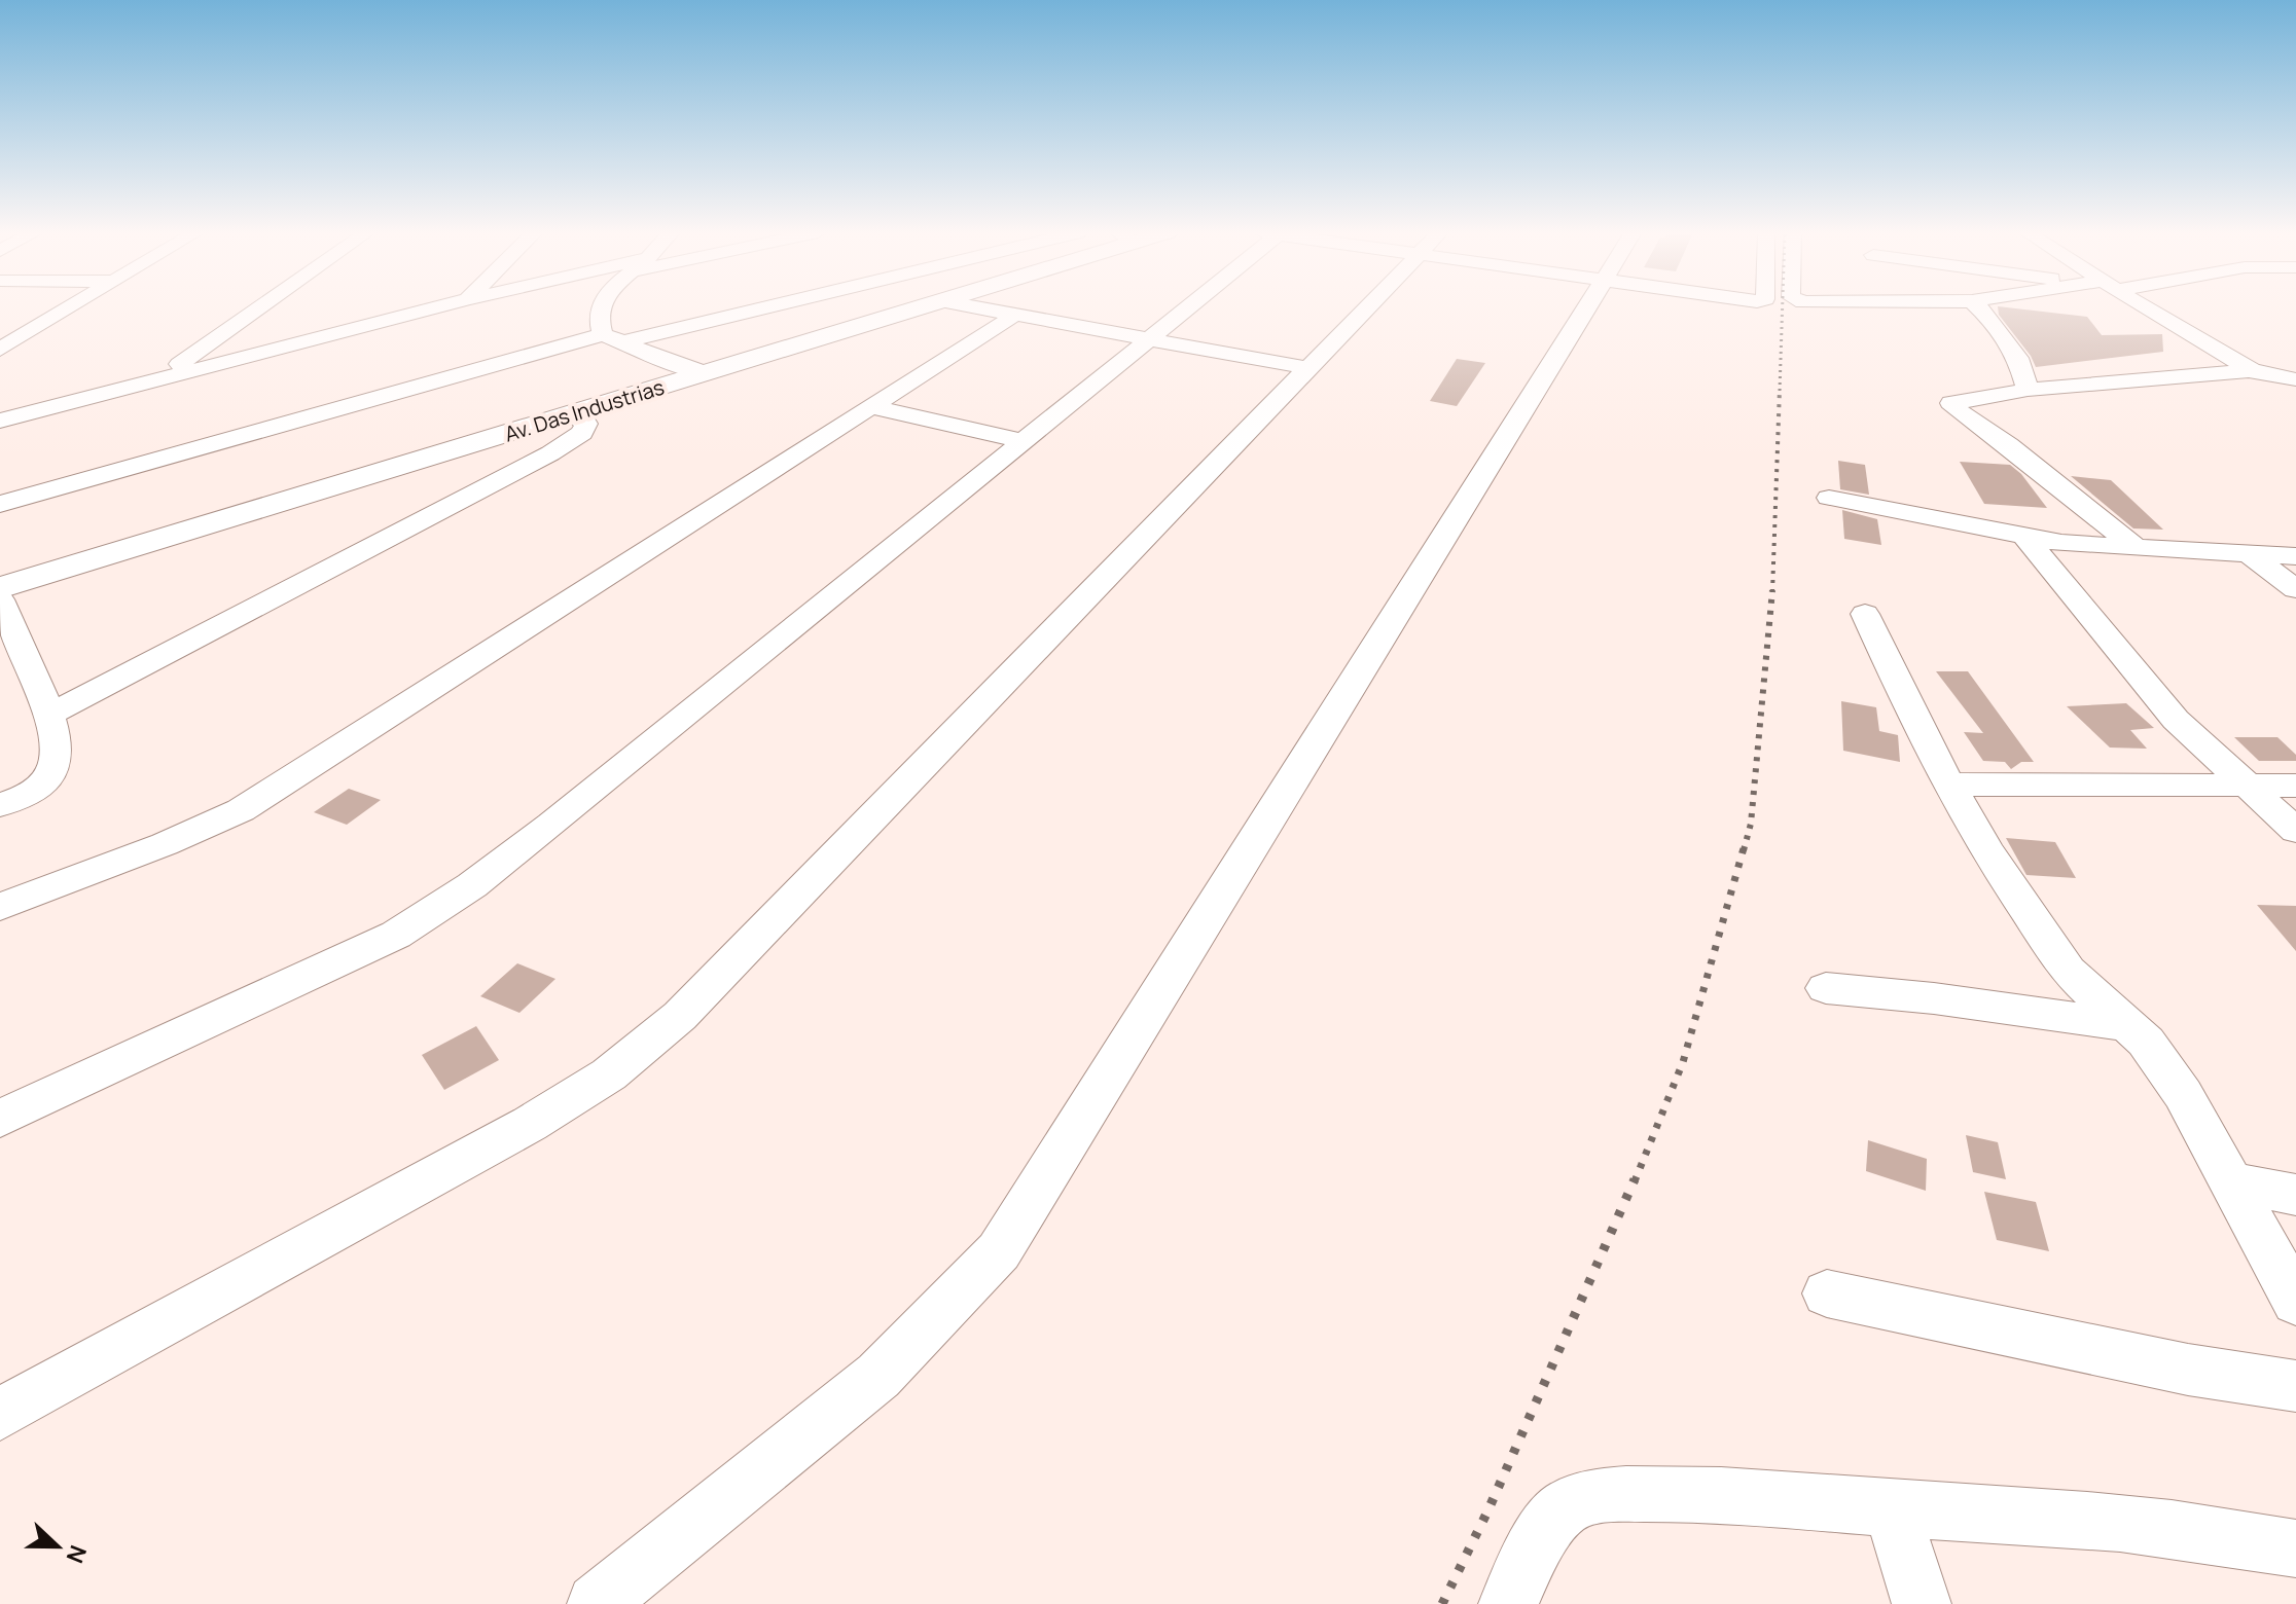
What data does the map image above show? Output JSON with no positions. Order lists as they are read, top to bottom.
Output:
{
  "streets": {
    "main road": ["Av. Das Industrias"]
  },
  "north": "right"
}
